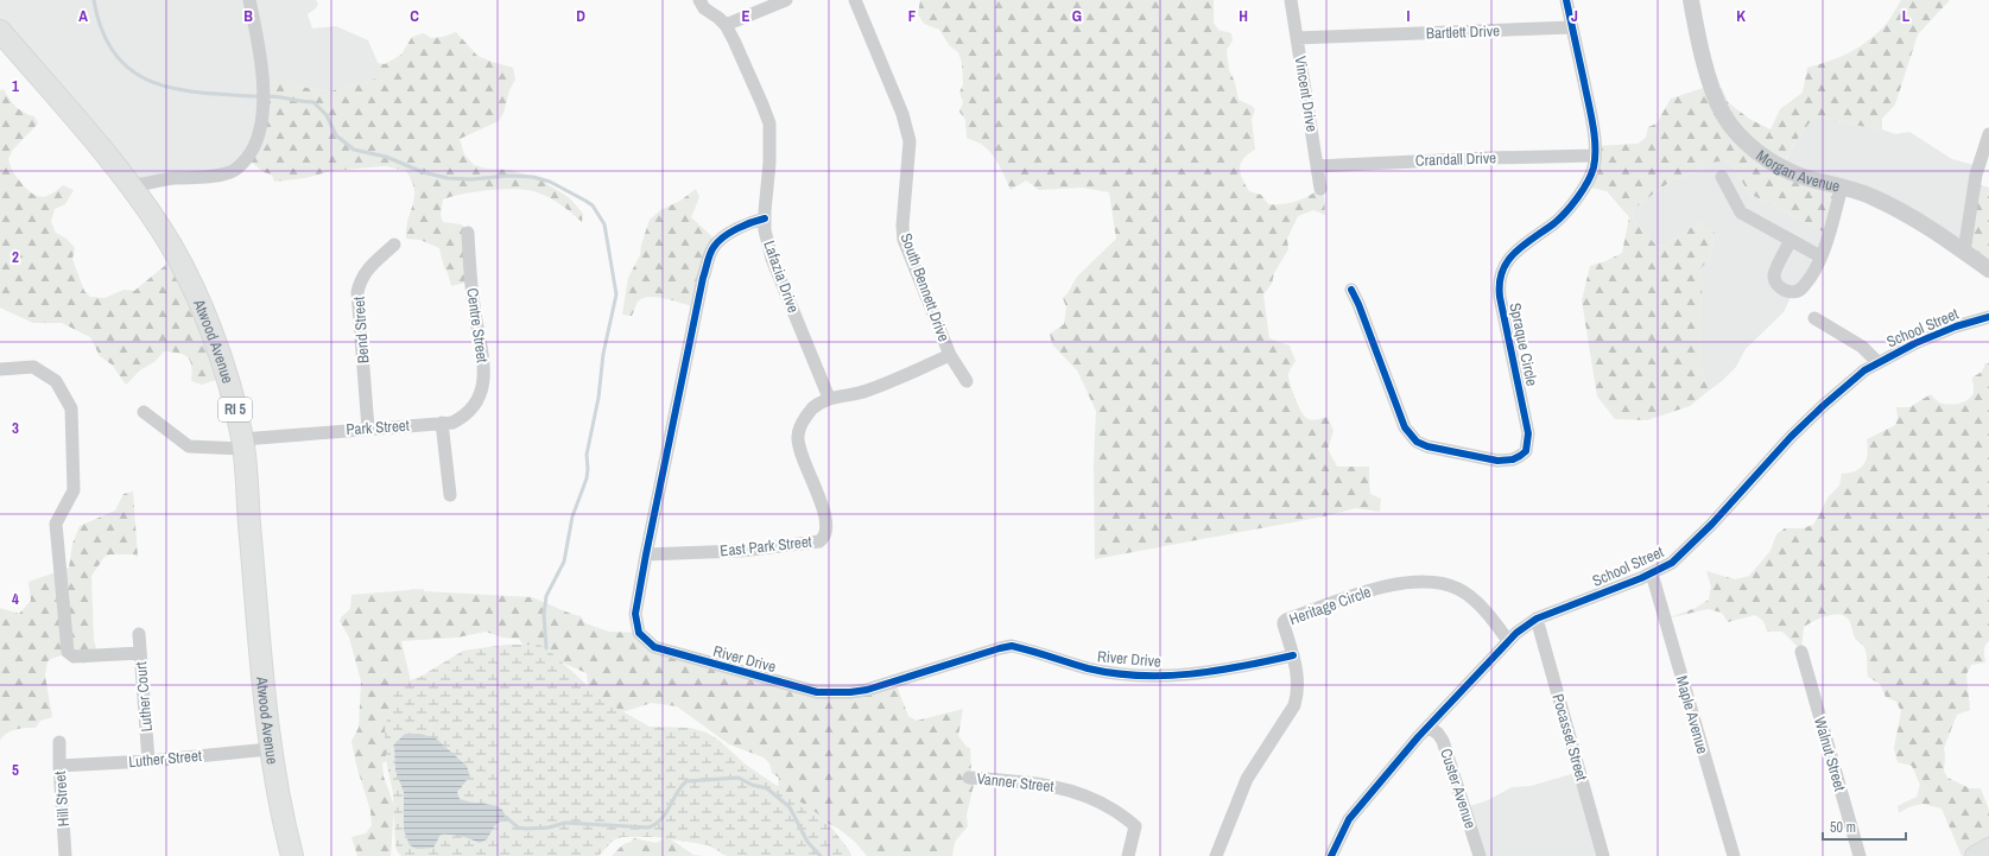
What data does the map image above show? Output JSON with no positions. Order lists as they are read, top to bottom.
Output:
{
  "streets": {
    "main road": ["Atwood Avenue", "RI 5"],
    "street": [
      "Bartlett Drive",
      "Vincent Drive",
      "Crandall Drive",
      "Morgan Avenue",
      "Lafazia Drive",
      "South Bennett Drive",
      "Centre Street",
      "School Street",
      "Bend Street",
      "Spraque Circle",
      "Park Street",
      "East Park Street",
      "Heritage Circle",
      "River Drive",
      "Luther Court",
      "Maple Avenue",
      "Pocasset Street",
      "Walnut Street",
      "Luther Street",
      "Vanner Street",
      "Custer Avenue",
      "Hill Street"
    ]
  },
  "crossings": [
    ["Bartlett Drive", "Vincent Drive"],
    ["Bartlett Drive", "Spraque Circle"],
    ["Vincent Drive", "Crandall Drive"],
    ["Crandall Drive", "Spraque Circle"],
    ["Lafazia Drive", "East Park Street"],
    ["Lafazia Drive", "River Drive"],
    ["South Bennett Drive", "East Park Street"],
    ["Centre Street", "Park Street"],
    ["School Street", "Heritage Circle"],
    ["School Street", "Maple Avenue"],
    ["School Street", "Pocasset Street"],
    ["School Street", "Custer Avenue"],
    ["Bend Street", "Park Street"],
    ["Atwood Avenue", "Park Street"],
    ["Atwood Avenue", "Luther Street"],
    ["East Park Street", "River Drive"],
    ["Heritage Circle", "River Drive"],
    ["Luther Court", "Luther Street"],
    ["Luther Street", "Hill Street"]
  ],
  "scale_bar": "50 m",
  "grid": {
    "columns": [
      "A",
      "B",
      "C",
      "D",
      "E",
      "F",
      "G",
      "H",
      "I",
      "J",
      "K",
      "L"
    ],
    "rows": [
      "1",
      "2",
      "3",
      "4",
      "5"
    ]
  }
}
